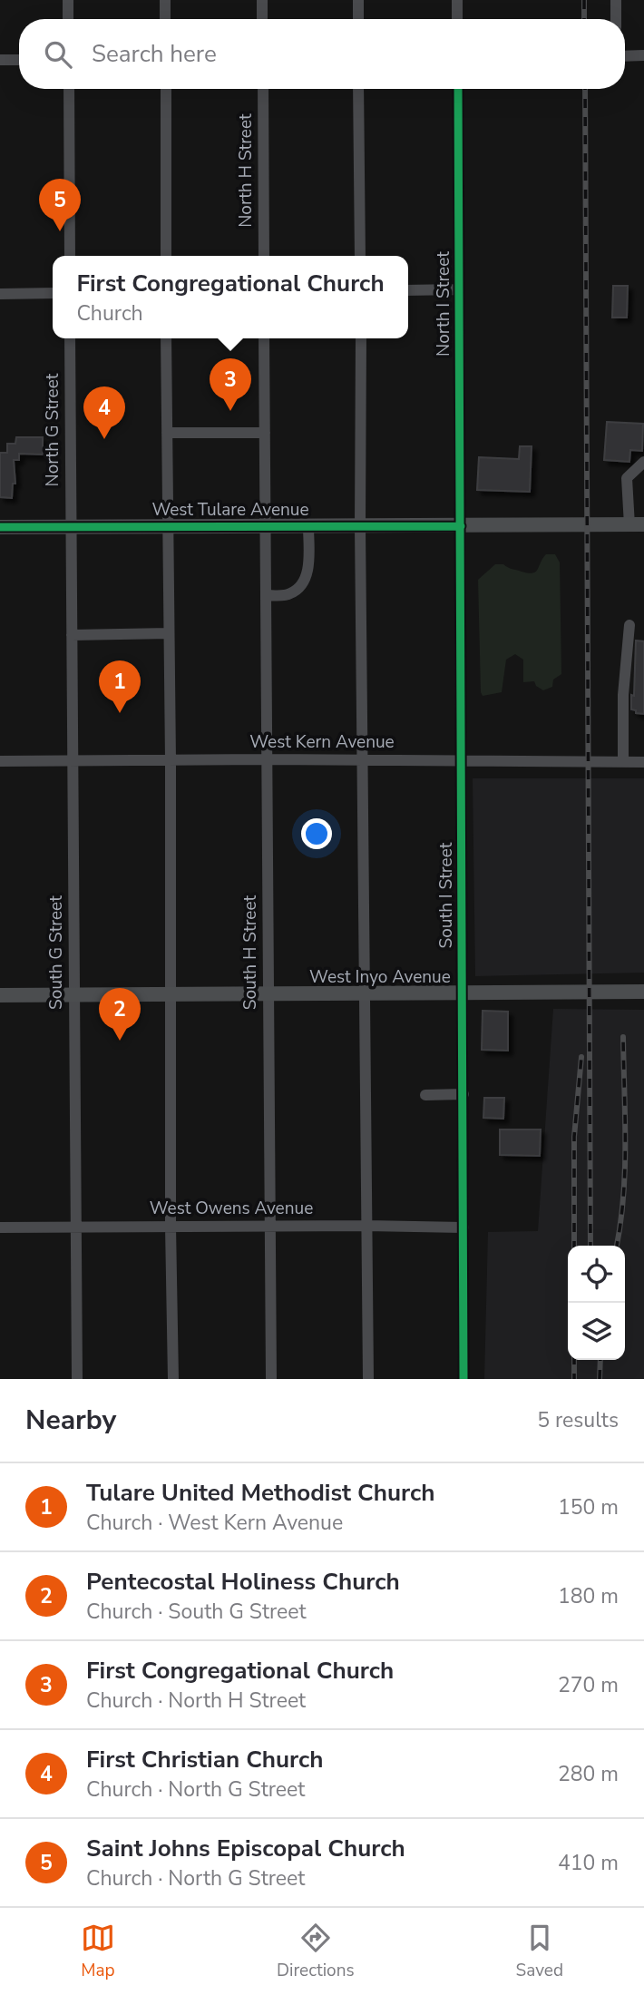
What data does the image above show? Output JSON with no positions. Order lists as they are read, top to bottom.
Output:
{
  "streets": {
    "main road": ["West Tulare Avenue", "West Inyo Avenue"],
    "street": [
      "North H Street",
      "North I Street",
      "North G Street",
      "West Kern Avenue",
      "South I Street",
      "South G Street",
      "South H Street",
      "West Owens Avenue"
    ]
  },
  "crossings": [
    ["North I Street", "West Tulare Avenue"],
    ["North I Street", "South I Street"],
    ["North G Street", "West Tulare Avenue"],
    ["North G Street", "South G Street"],
    ["West Tulare Avenue", "South I Street"],
    ["West Tulare Avenue", "South G Street"],
    ["West Tulare Avenue", "South H Street"],
    ["West Kern Avenue", "South I Street"],
    ["West Kern Avenue", "South G Street"],
    ["West Kern Avenue", "South H Street"],
    ["South I Street", "West Inyo Avenue"],
    ["South I Street", "West Owens Avenue"],
    ["South G Street", "West Inyo Avenue"],
    ["South G Street", "West Owens Avenue"],
    ["South H Street", "West Inyo Avenue"],
    ["South H Street", "West Owens Avenue"]
  ],
  "page": {
    "search": "Search here",
    "pins": [
      "5",
      "3",
      "4",
      "1",
      "2"
    ],
    "popup": ["First Congregational Church", "Church"],
    "heading": ["Nearby", "5 results"],
    "list": [
      {
        "mark": "1",
        "name": "Tulare United Methodist Church",
        "note": "Church · West Kern Avenue",
        "value": "150 m"
      },
      {
        "mark": "2",
        "name": "Pentecostal Holiness Church",
        "note": "Church · South G Street",
        "value": "180 m"
      },
      {
        "mark": "3",
        "name": "First Congregational Church",
        "note": "Church · North H Street",
        "value": "270 m"
      },
      {
        "mark": "4",
        "name": "First Christian Church",
        "note": "Church · North G Street",
        "value": "280 m"
      },
      {
        "mark": "5",
        "name": "Saint Johns Episcopal Church",
        "note": "Church · North G Street",
        "value": "410 m"
      }
    ],
    "nav": ["Map", "Directions", "Saved"]
  }
}
